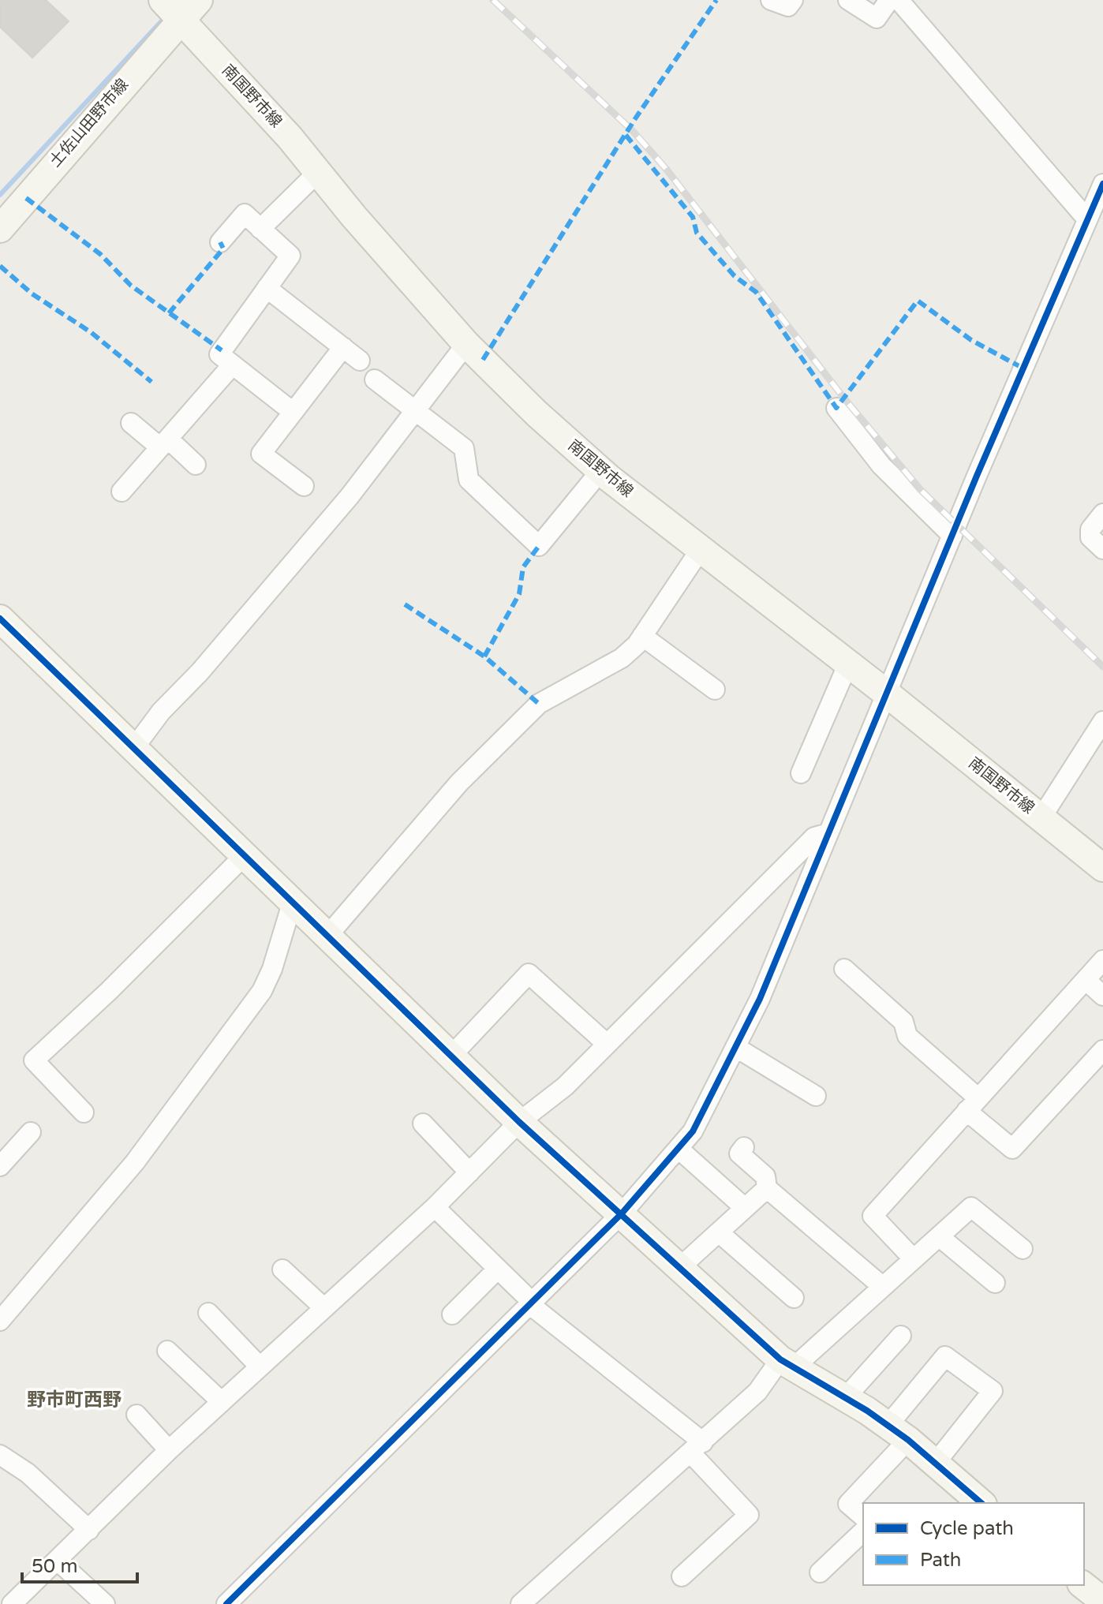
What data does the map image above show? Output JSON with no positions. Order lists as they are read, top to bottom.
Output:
{
  "streets": {
    "main road": ["南国野市線", "土佐山田野市線"]
  },
  "crossings": [
    ["南国野市線", "土佐山田野市線"]
  ],
  "districts": ["野市町西野"],
  "legend": ["Cycle path", "Path"],
  "scale_bar": "50 m"
}
